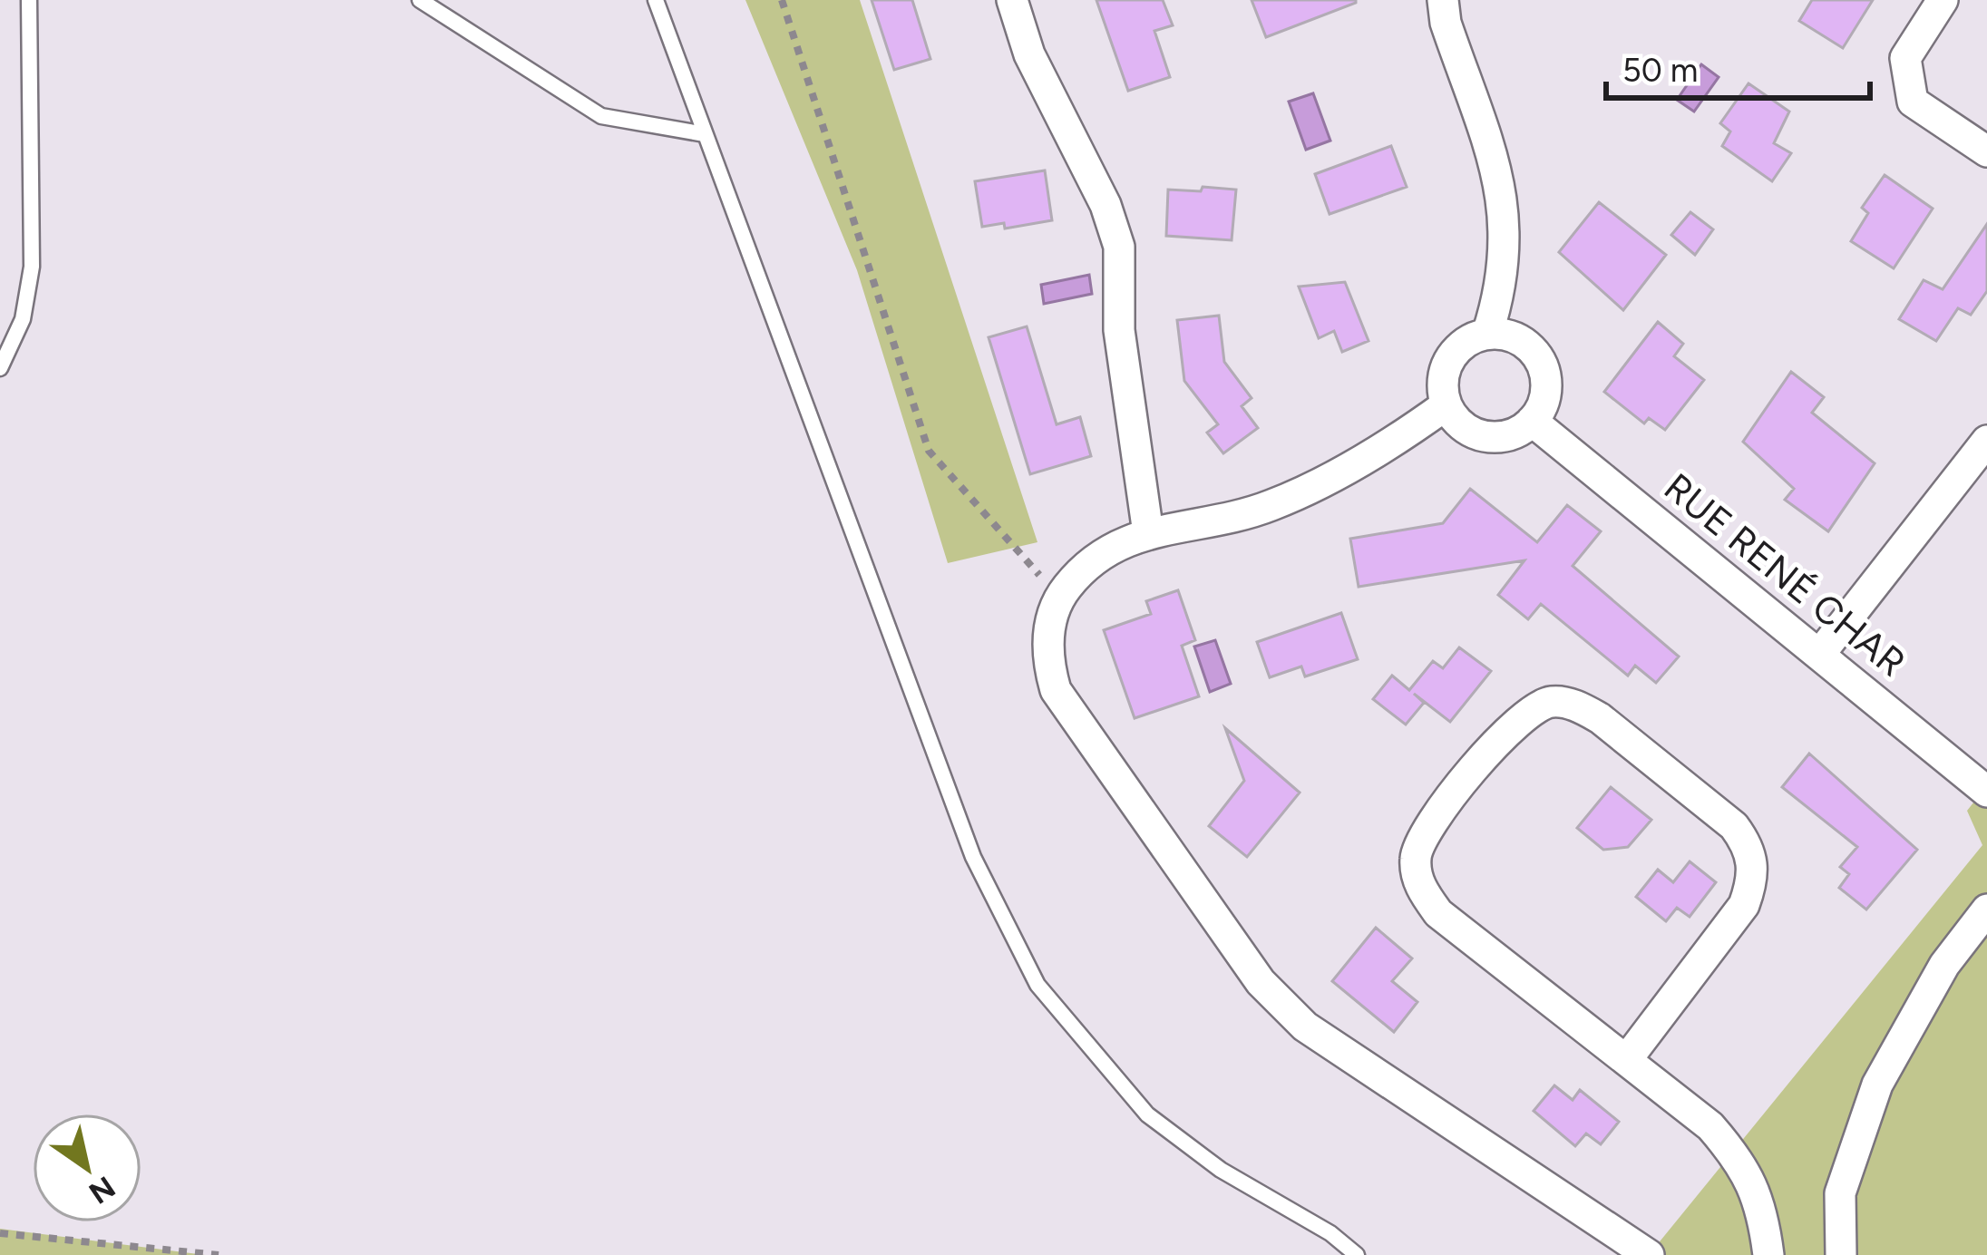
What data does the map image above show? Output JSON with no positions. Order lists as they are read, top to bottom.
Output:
{
  "streets": {
    "street": ["RUE RENÉ CHAR"]
  },
  "scale_bar": "50 m",
  "north": "bottom right"
}
